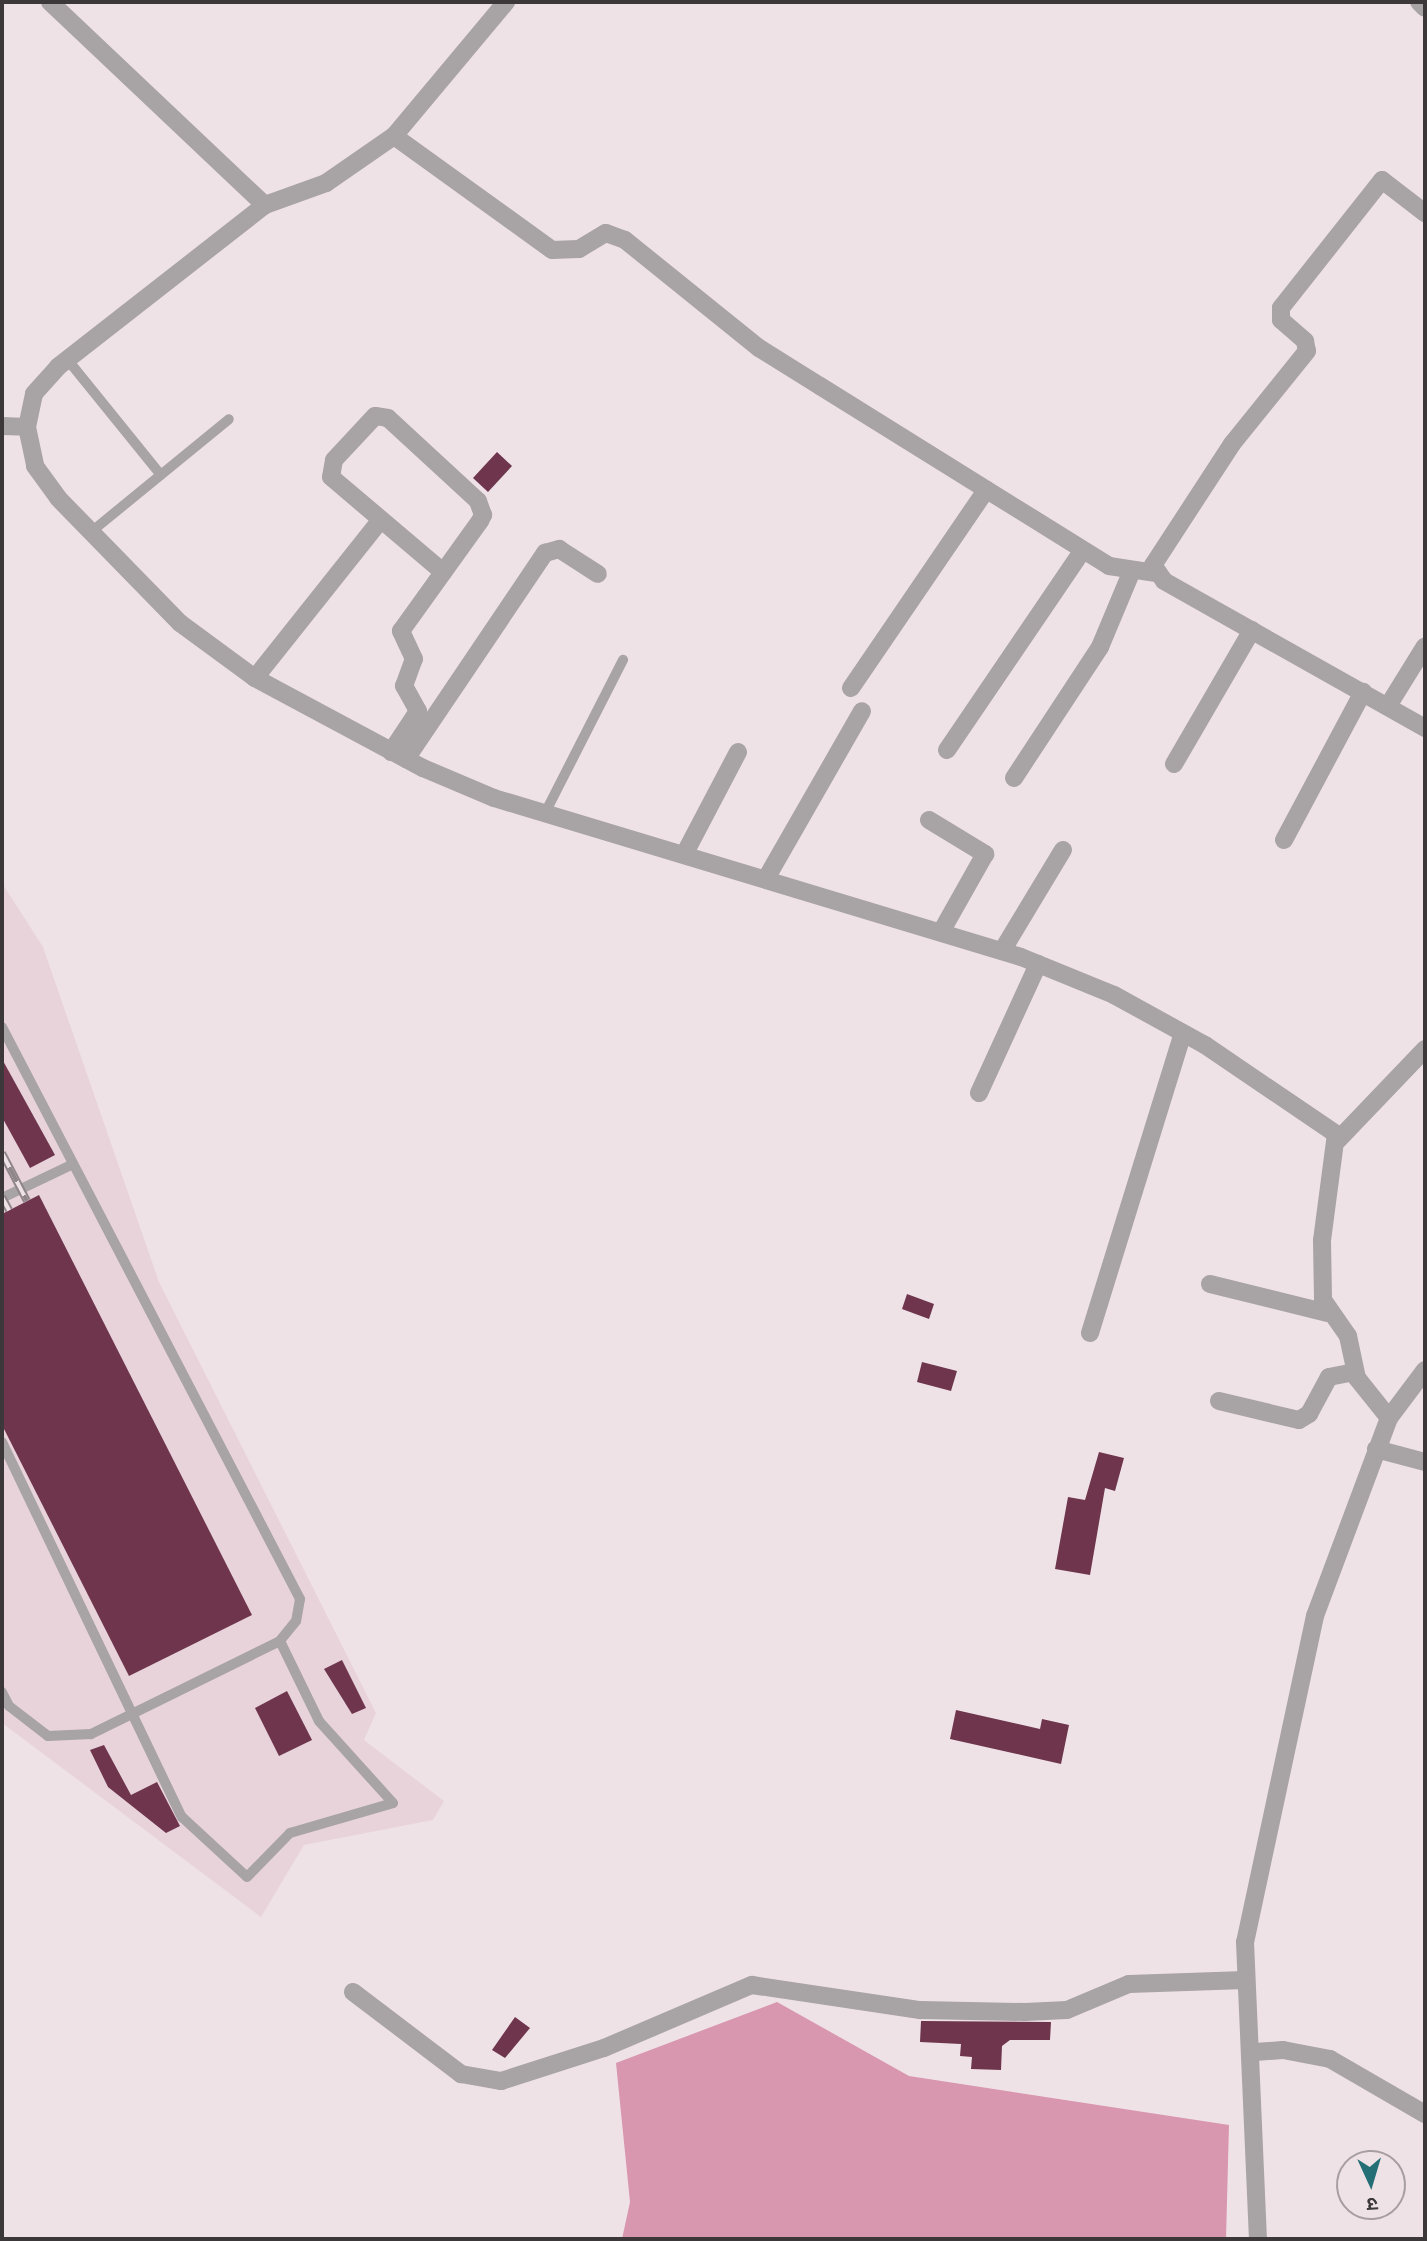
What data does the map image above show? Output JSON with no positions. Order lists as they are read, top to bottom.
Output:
{
  "north": "bottom"
}
